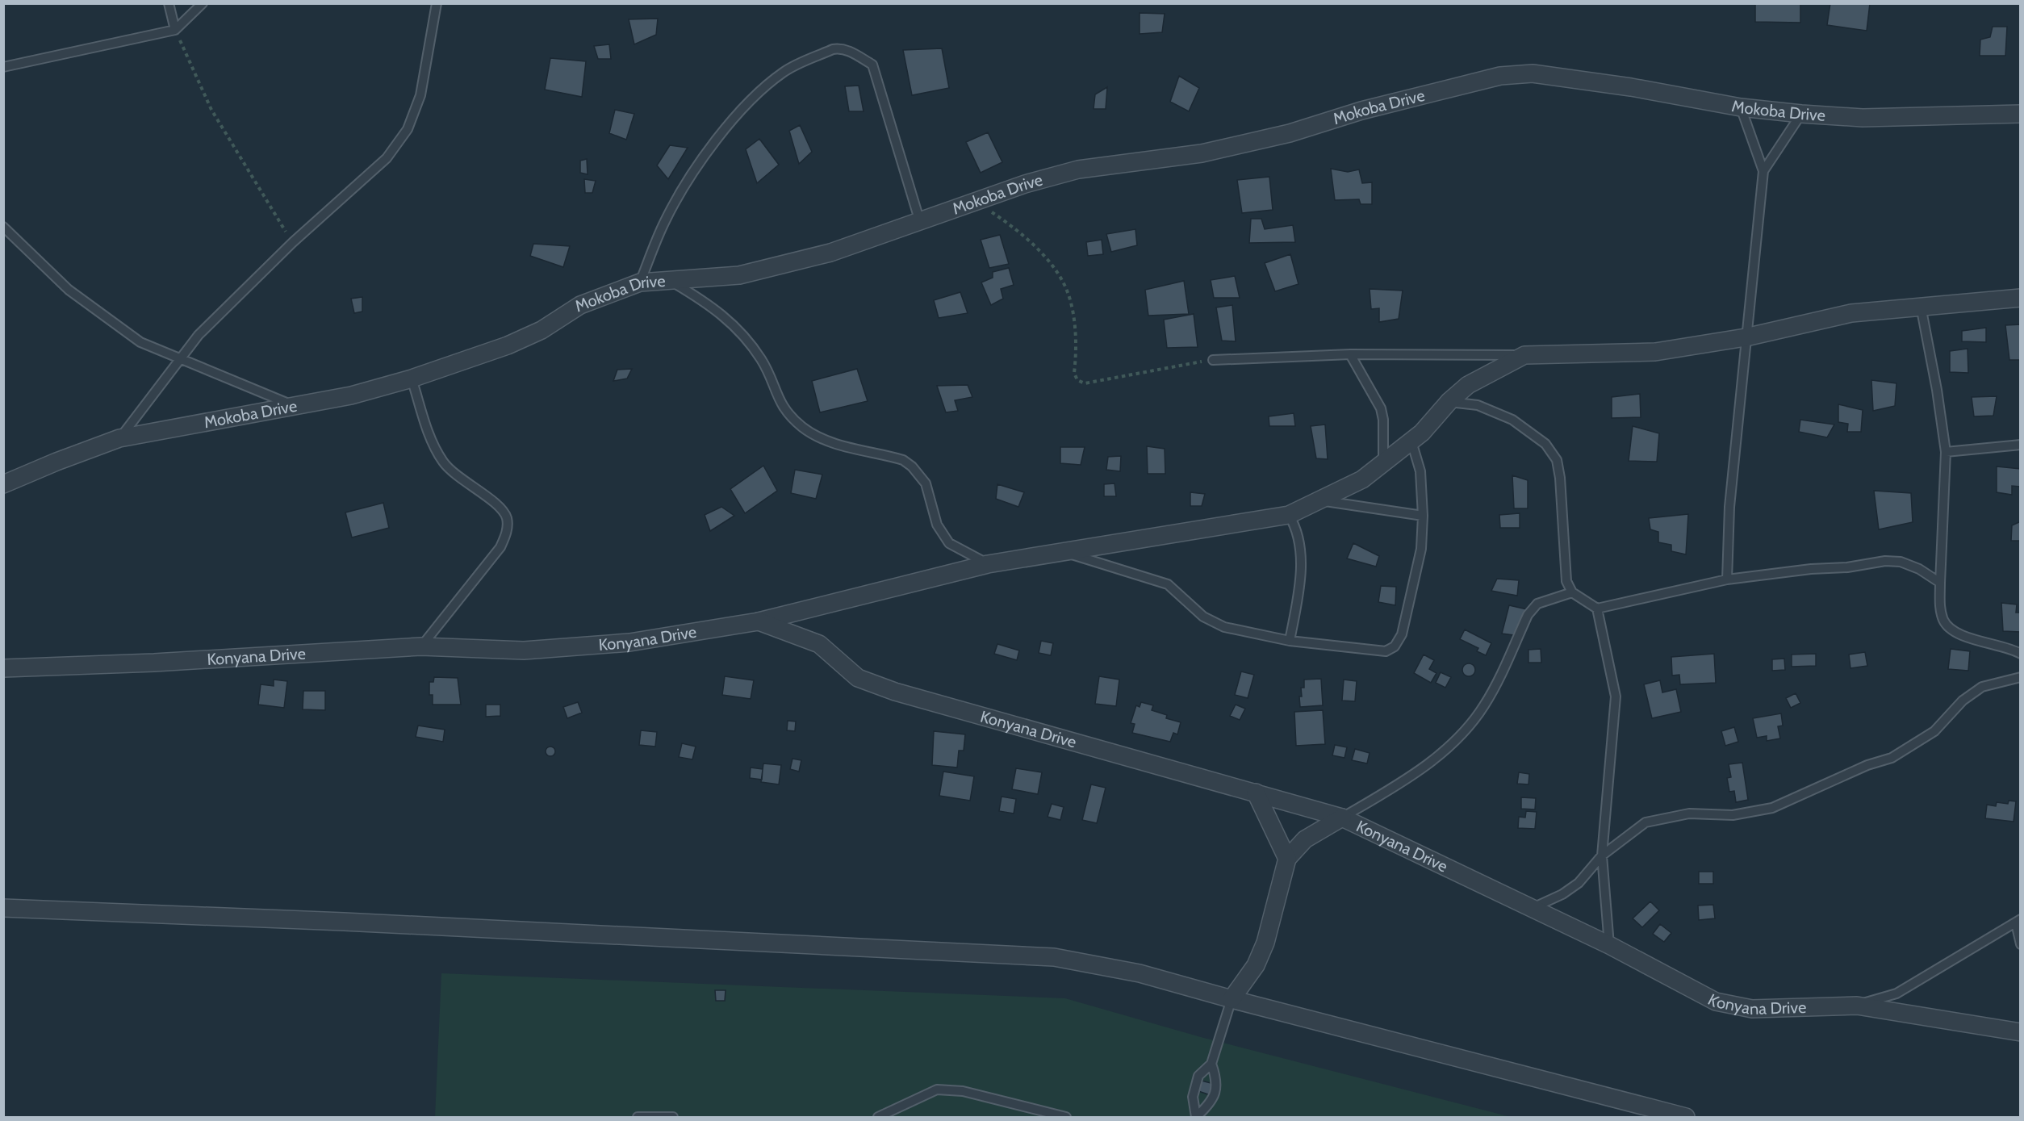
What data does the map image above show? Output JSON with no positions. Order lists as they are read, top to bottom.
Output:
{
  "streets": {
    "street": ["Mokoba Drive", "Konyana Drive"]
  }
}
